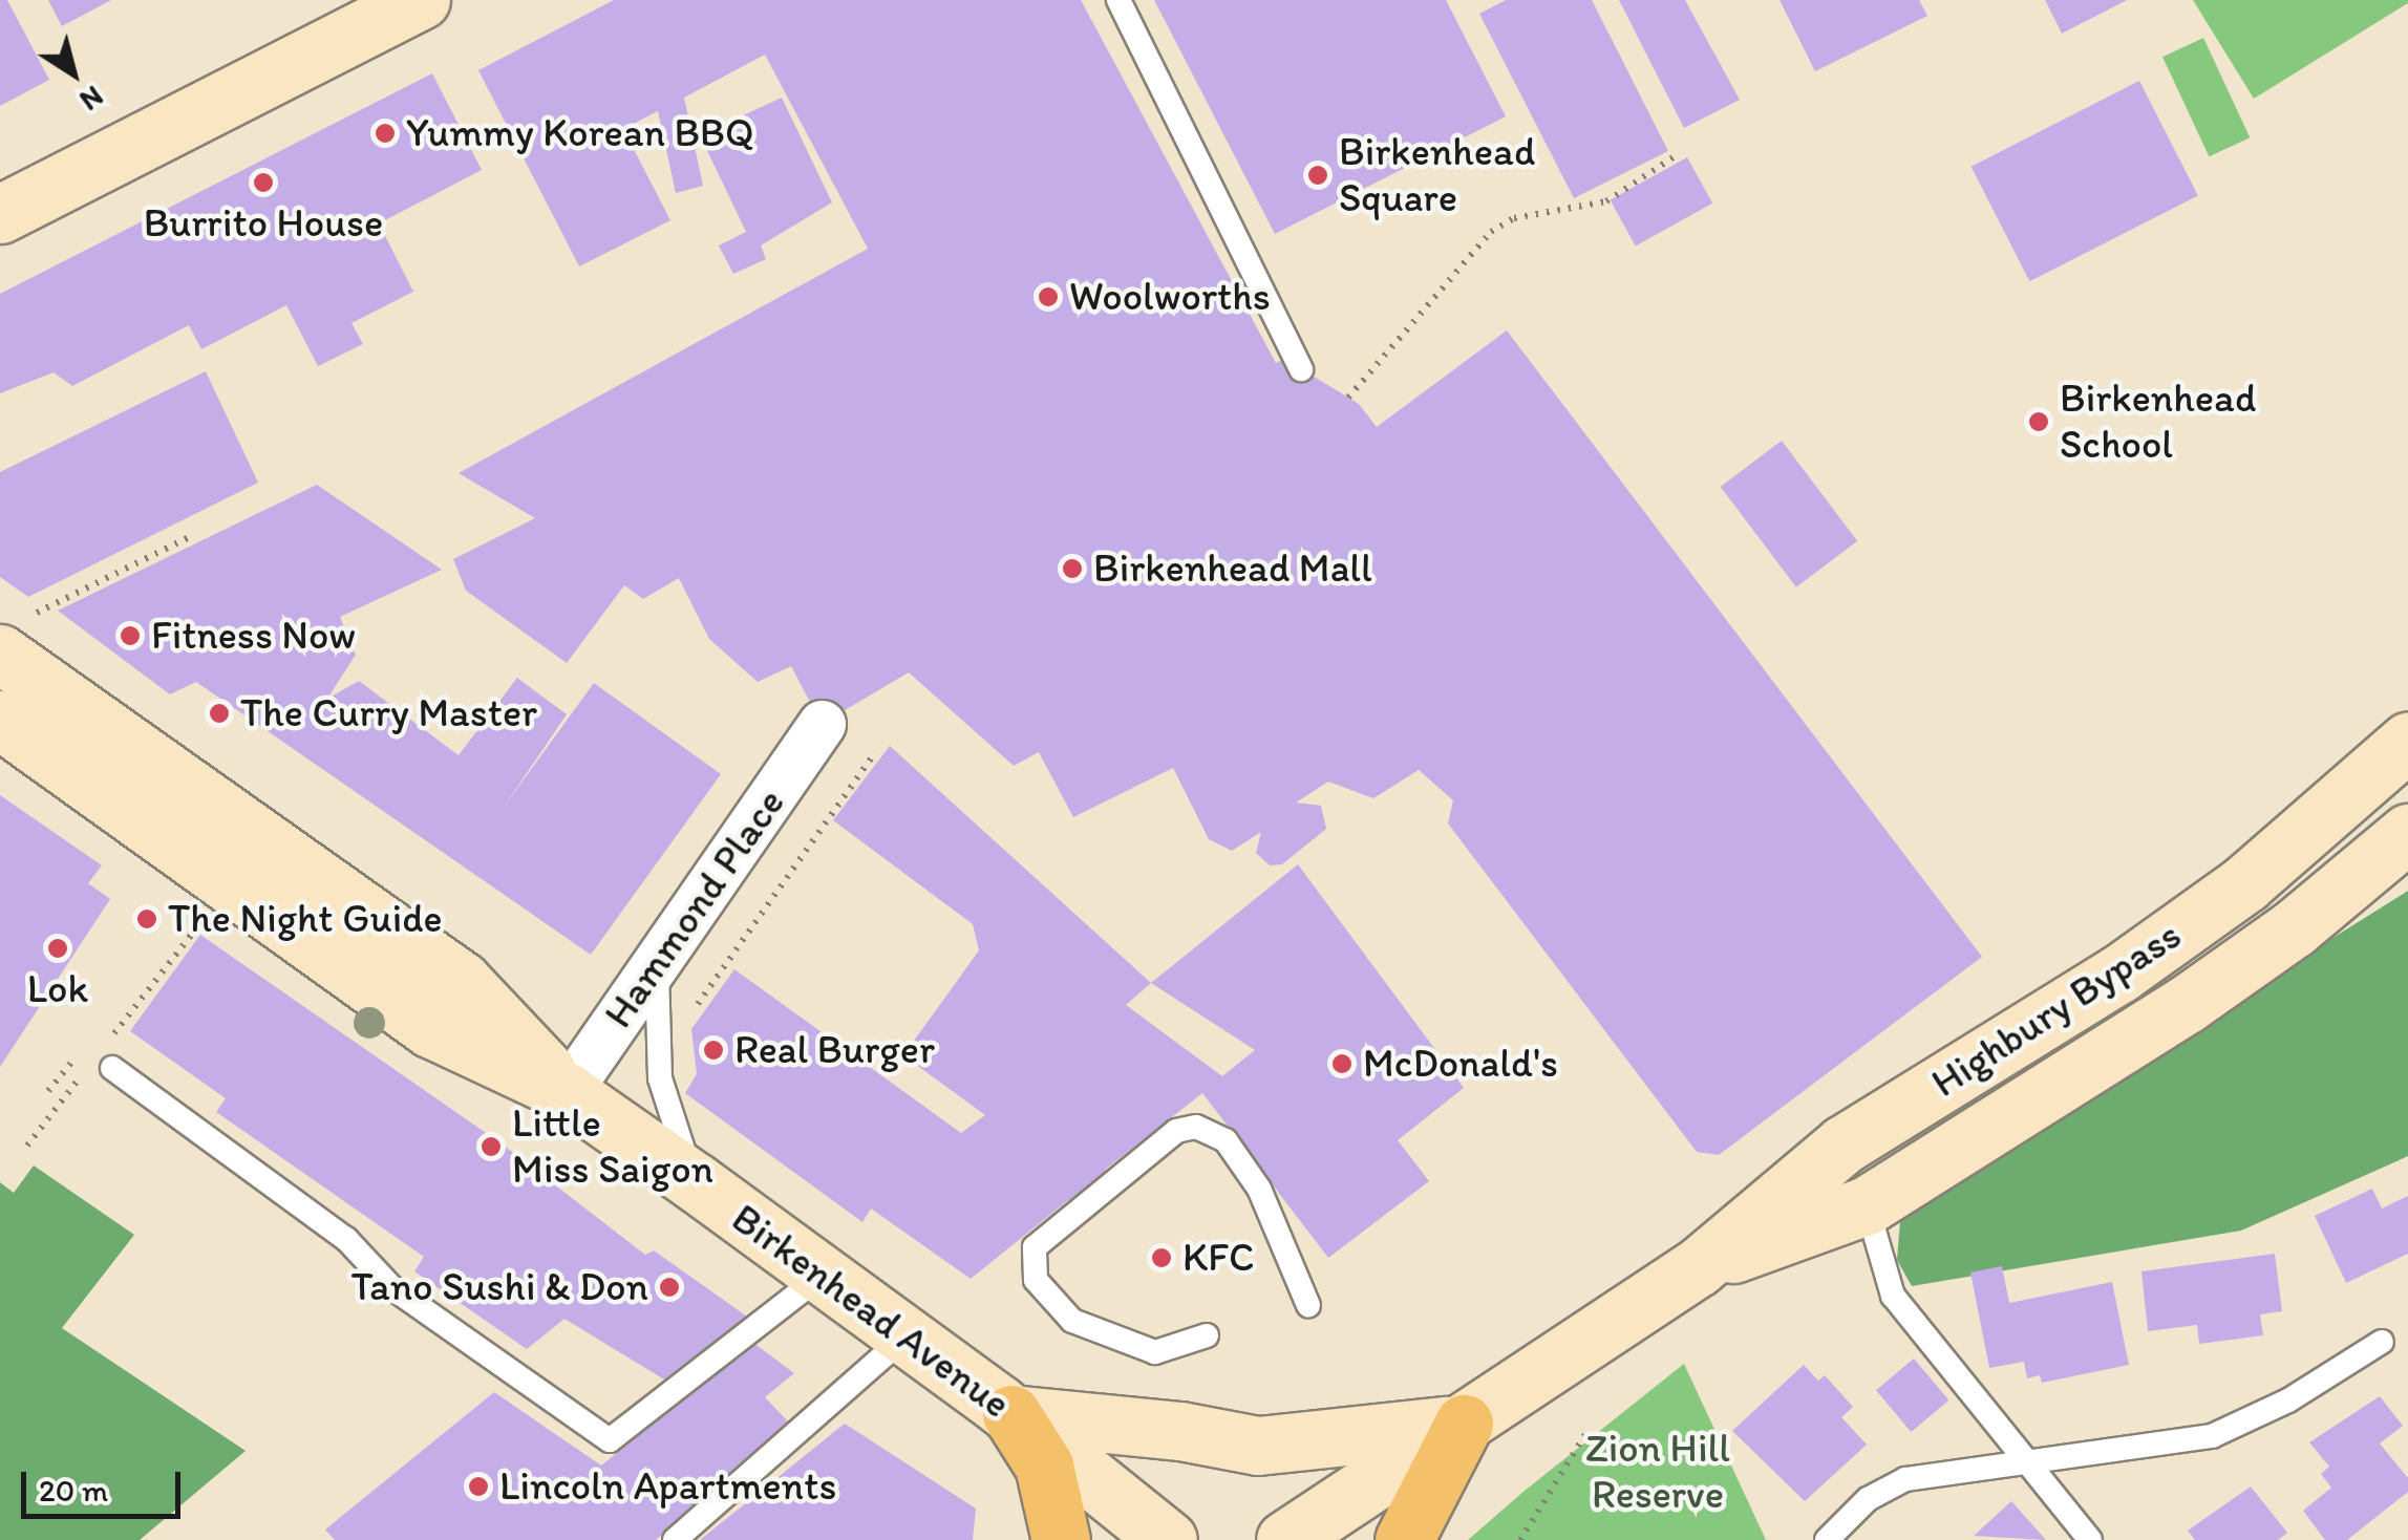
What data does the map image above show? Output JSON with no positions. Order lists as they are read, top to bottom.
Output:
{
  "streets": {
    "main road": ["Highbury Bypass", "Birkenhead Avenue"],
    "street": ["Hammond Place"]
  },
  "crossings": [
    ["Hammond Place", "Birkenhead Avenue"]
  ],
  "parks": ["Zion Hill Reserve"],
  "places": [
    "Yummy Korean BBQ",
    "Birkenhead Square",
    "Burrito House",
    "Woolworths",
    "Birkenhead School",
    "Birkenhead Mall",
    "Fitness Now",
    "The Curry Master",
    "The Night Guide",
    "Lok",
    "Real Burger",
    "McDonald's",
    "Little Miss Saigon",
    "KFC",
    "Tano Sushi & Don",
    "Lincoln Apartments"
  ],
  "scale_bar": "20 m",
  "north": "bottom right"
}
